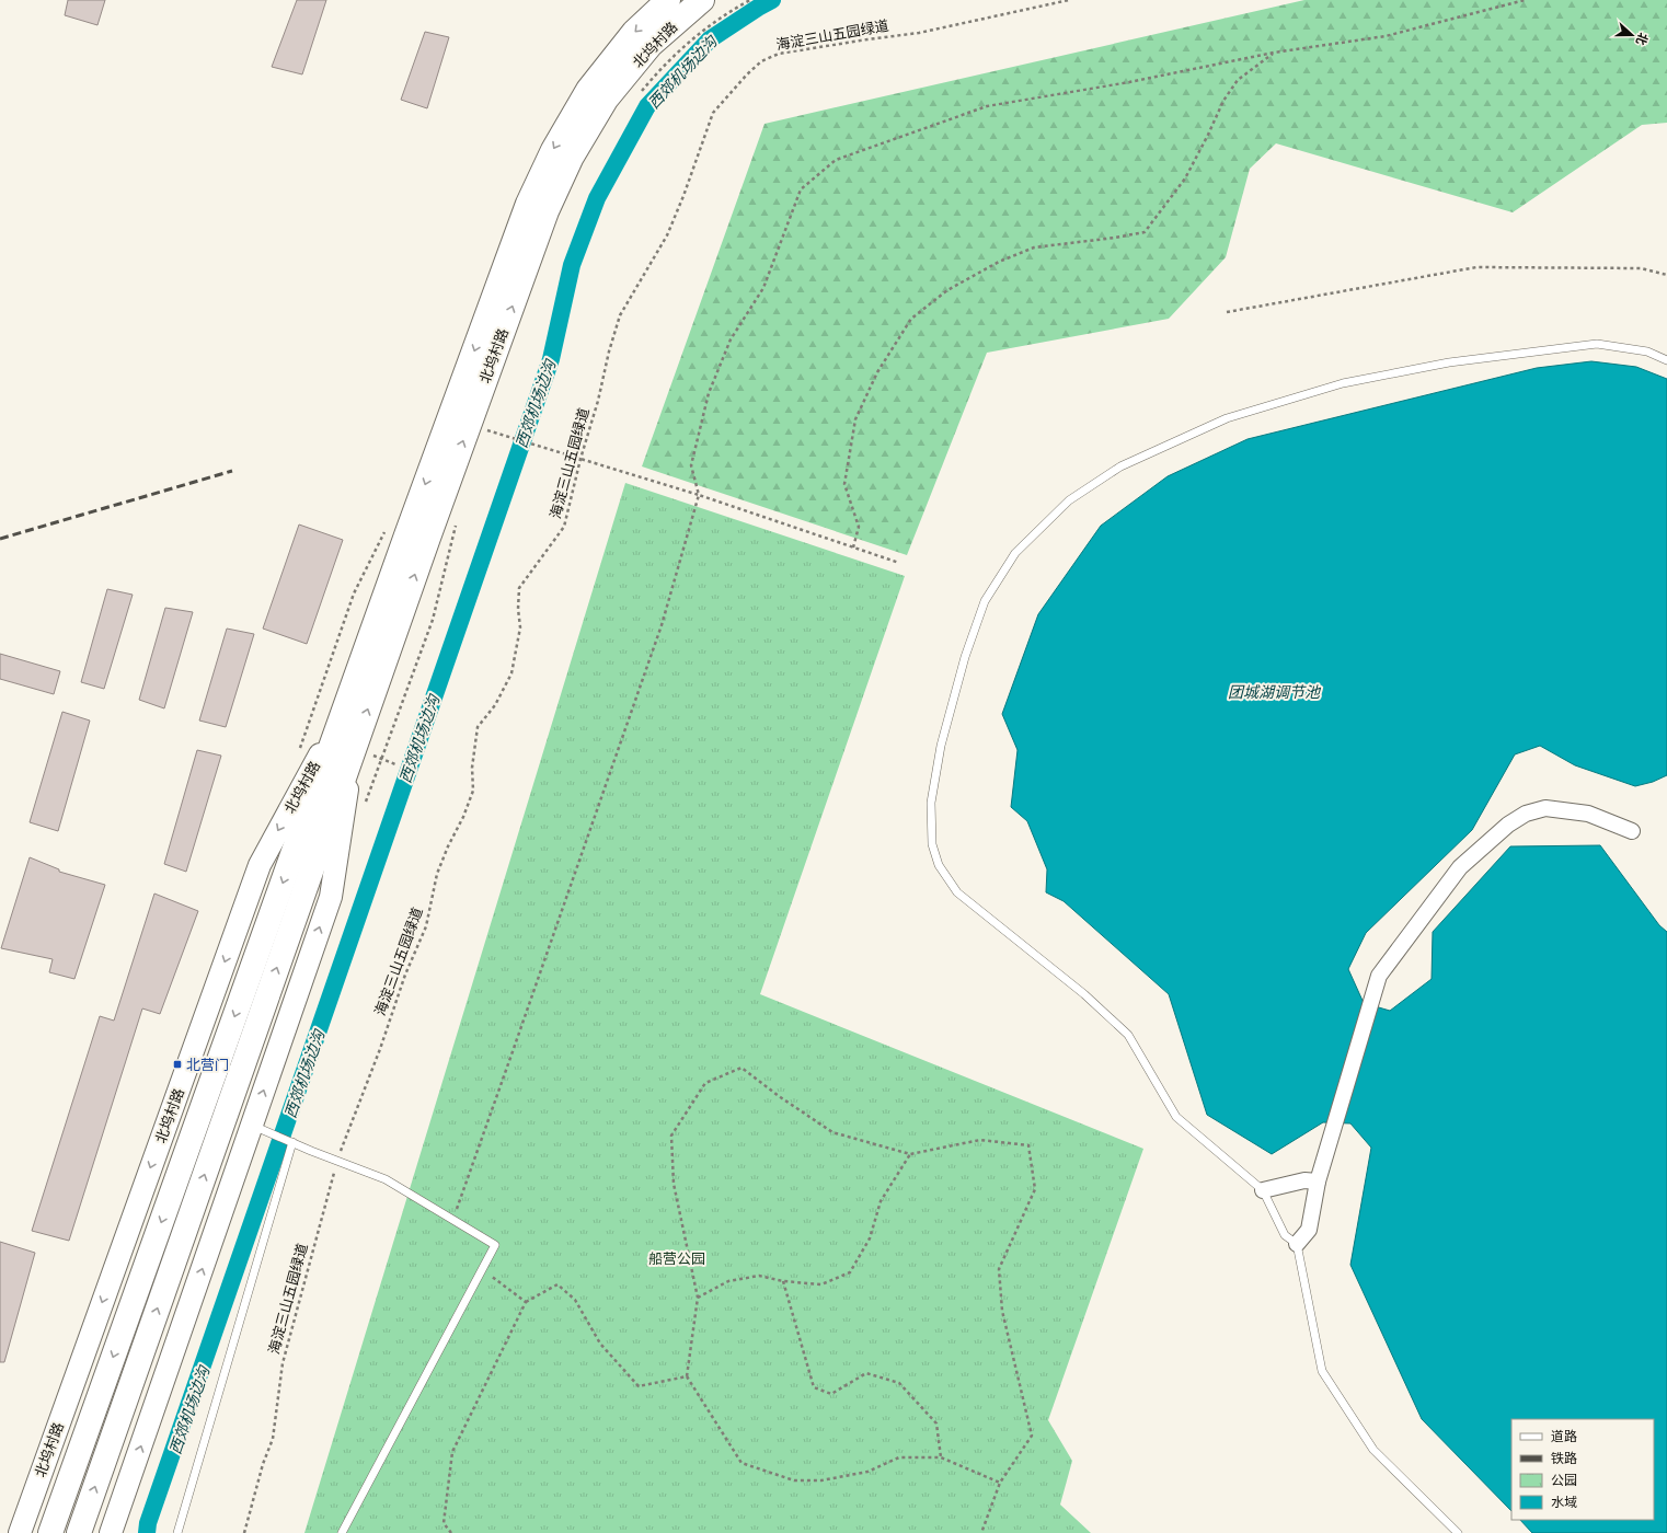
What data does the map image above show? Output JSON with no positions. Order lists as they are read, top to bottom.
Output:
{
  "streets": {
    "main road": ["北坞村路"],
    "path": ["海淀三山五园绿道"]
  },
  "water": ["西郊机场边沟", "团城湖调节池"],
  "parks": ["船营公园"],
  "places": {
    "transit": ["北营门"]
  },
  "legend": [
    "道路",
    "铁路",
    "公园",
    "水域"
  ],
  "north": "right"
}
